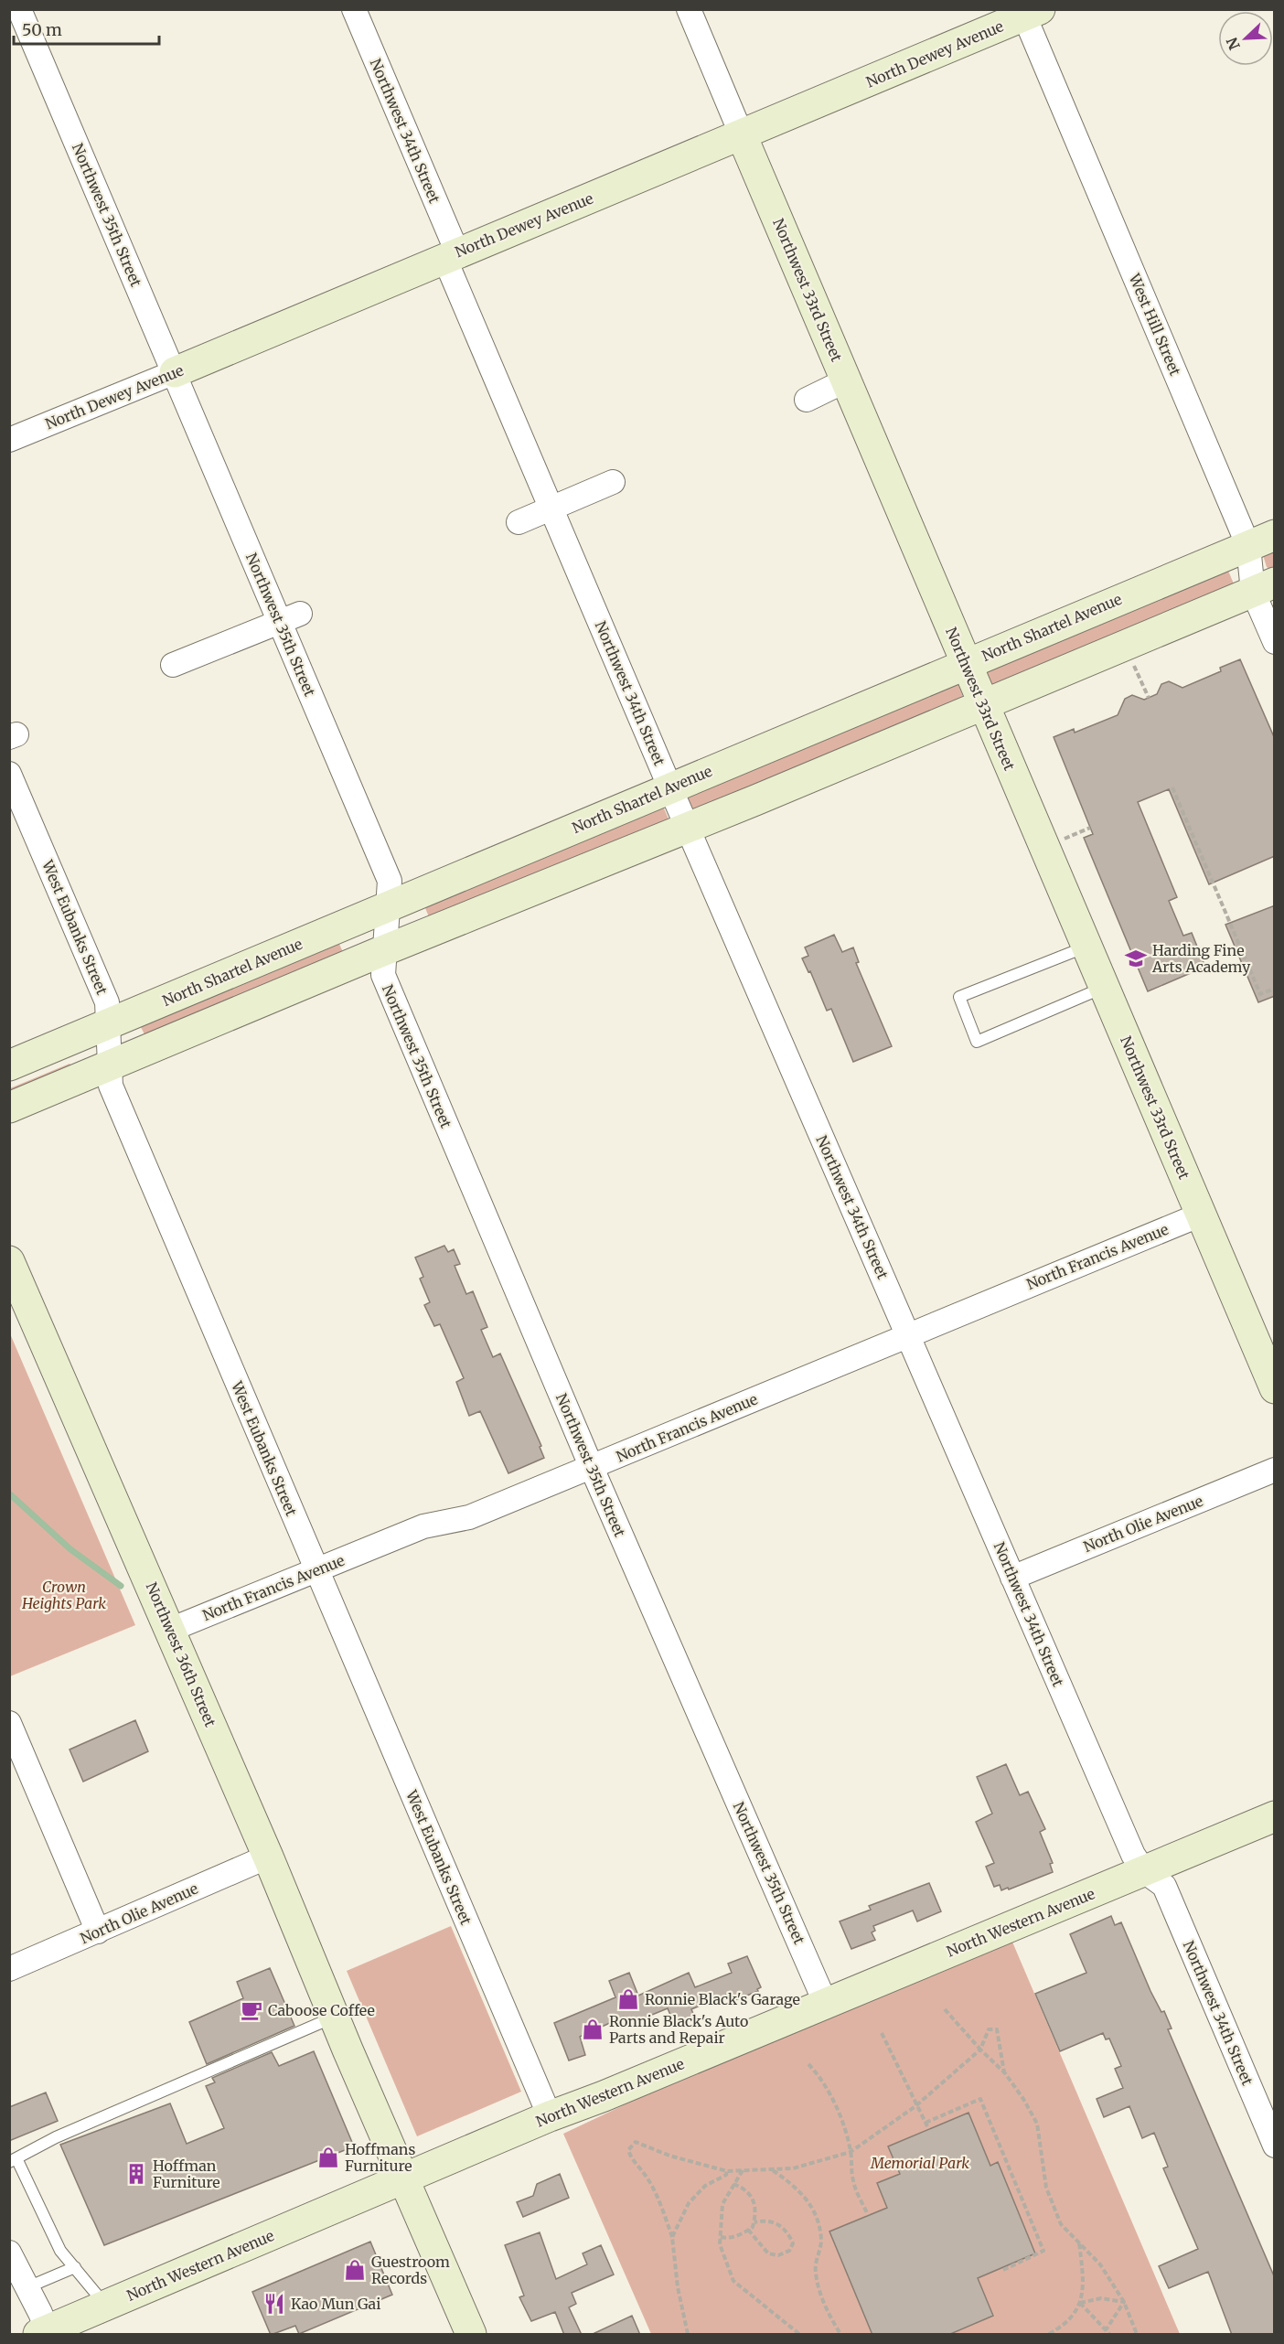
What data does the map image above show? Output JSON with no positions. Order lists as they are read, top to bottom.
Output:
{
  "streets": {
    "street": [
      "North Dewey Avenue",
      "Northwest 34th Street",
      "Northwest 35th Street",
      "Northwest 33rd Street",
      "West Hill Street",
      "North Shartel Avenue",
      "West Eubanks Street",
      "North Francis Avenue",
      "North Olie Avenue",
      "Northwest 36th Street",
      "North Western Avenue"
    ]
  },
  "crossings": [
    ["North Dewey Avenue", "Northwest 34th Street"],
    ["North Dewey Avenue", "Northwest 35th Street"],
    ["North Dewey Avenue", "Northwest 33rd Street"],
    ["North Dewey Avenue", "West Hill Street"],
    ["Northwest 34th Street", "North Shartel Avenue"],
    ["Northwest 34th Street", "North Francis Avenue"],
    ["Northwest 34th Street", "North Olie Avenue"],
    ["Northwest 34th Street", "North Western Avenue"],
    ["Northwest 35th Street", "North Shartel Avenue"],
    ["Northwest 35th Street", "North Francis Avenue"],
    ["Northwest 35th Street", "North Western Avenue"],
    ["Northwest 33rd Street", "North Shartel Avenue"],
    ["Northwest 33rd Street", "North Francis Avenue"],
    ["West Hill Street", "North Shartel Avenue"],
    ["North Shartel Avenue", "West Eubanks Street"],
    ["West Eubanks Street", "North Francis Avenue"],
    ["West Eubanks Street", "North Western Avenue"],
    ["North Francis Avenue", "Northwest 36th Street"],
    ["North Olie Avenue", "Northwest 36th Street"],
    ["Northwest 36th Street", "North Western Avenue"]
  ],
  "parks": ["Crown Heights Park", "Memorial Park"],
  "places": {
    "school or university": ["Harding Fine Arts Academy"],
    "shop": [
      "Ronnie Black's Garage",
      "Ronnie Black's Auto Parts and Repair",
      "Hoffmans Furniture",
      "Guestroom Records"
    ],
    "cafe": ["Caboose Coffee"],
    "building": ["Hoffman Furniture"],
    "restaurant": ["Kao Mun Gai"]
  },
  "scale_bar": "50 m",
  "north": "bottom left"
}
